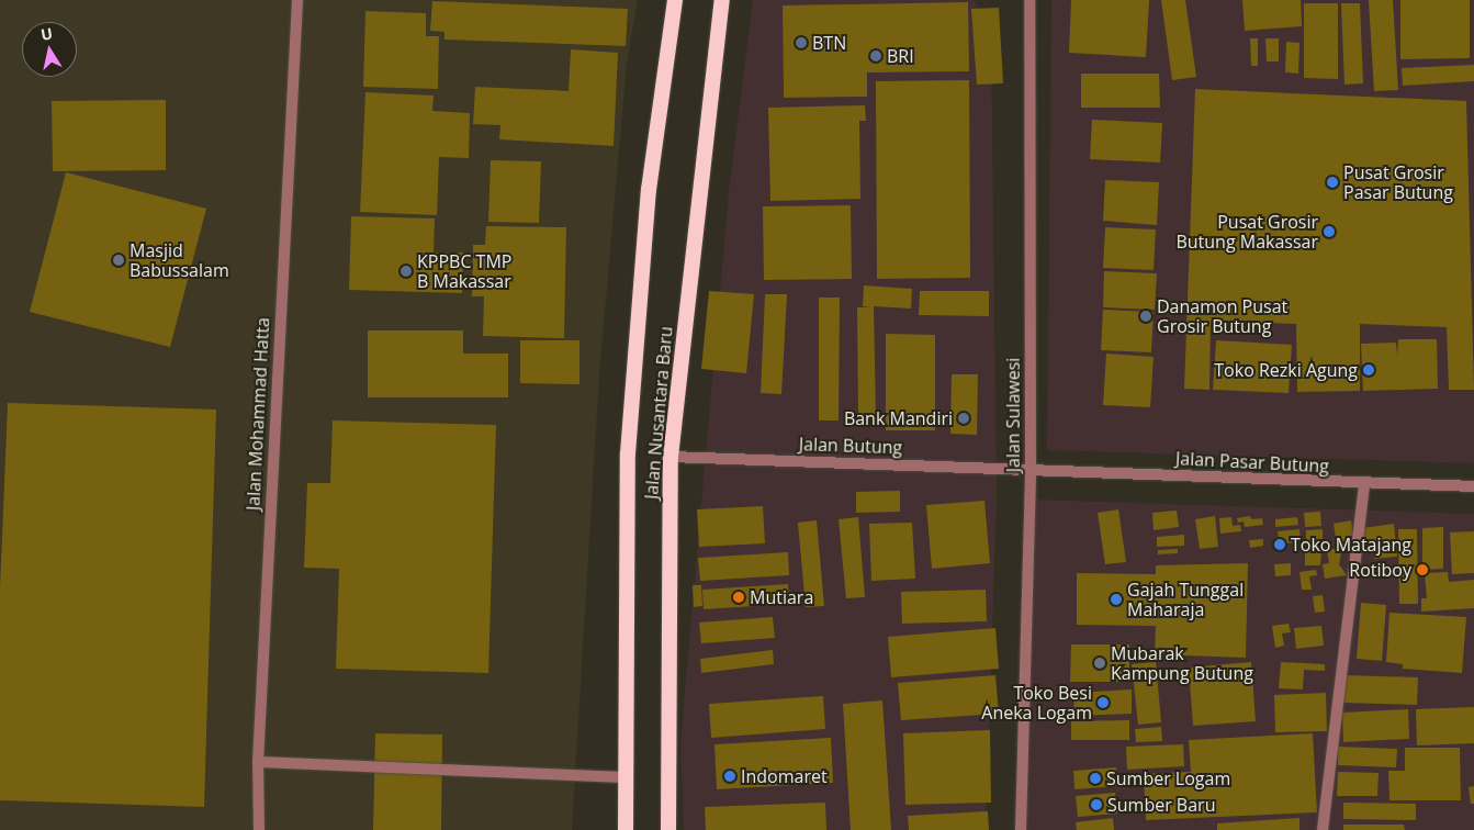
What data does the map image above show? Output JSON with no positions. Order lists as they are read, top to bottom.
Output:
{
  "streets": {
    "highway": ["Jalan Nusantara Baru"],
    "street": [
      "Jalan Mohammad Hatta",
      "Jalan Sulawesi",
      "Jalan Butung",
      "Jalan Pasar Butung"
    ]
  },
  "crossings": [
    ["Jalan Nusantara Baru", "Jalan Butung"],
    ["Jalan Sulawesi", "Jalan Butung"],
    ["Jalan Sulawesi", "Jalan Pasar Butung"],
    ["Jalan Butung", "Jalan Pasar Butung"]
  ],
  "places": [
    "BTN",
    "BRI",
    "Pusat Grosir Pasar Butung",
    "Pusat Grosir Butung Makassar",
    "Masjid Babussalam",
    "KPPBC TMP B Makassar",
    "Danamon Pusat Grosir Butung",
    "Toko Rezki Agung",
    "Bank Mandiri",
    "Toko Matajang",
    "Rotiboy",
    "Mutiara",
    "Gajah Tunggal Maharaja",
    "Mubarak Kampung Butung",
    "Toko Besi Aneka Logam",
    "Indomaret",
    "Sumber Logam",
    "Sumber Baru"
  ],
  "north": "top"
}
